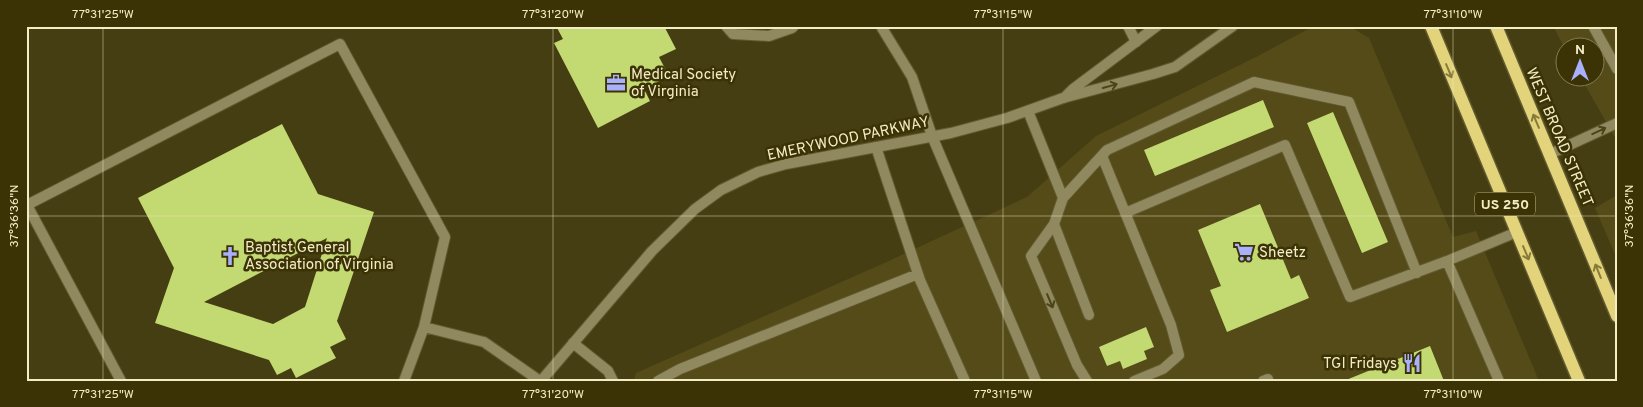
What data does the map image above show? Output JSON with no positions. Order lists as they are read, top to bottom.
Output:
{
  "streets": {
    "main road": ["WEST BROAD STREET", "US 250"],
    "street": ["EMERYWOOD PARKWAY"]
  },
  "places": {
    "office": ["Medical Society of Virginia"],
    "supermarket": ["Sheetz"],
    "church": ["Baptist General Association of Virginia"],
    "restaurant": ["TGI Fridays"]
  },
  "north": "top",
  "coordinates": [
    "77°31'25\"W",
    "77°31'20\"W",
    "77°31'15\"W",
    "77°31'10\"W",
    "37°36'36\"N"
  ]
}
